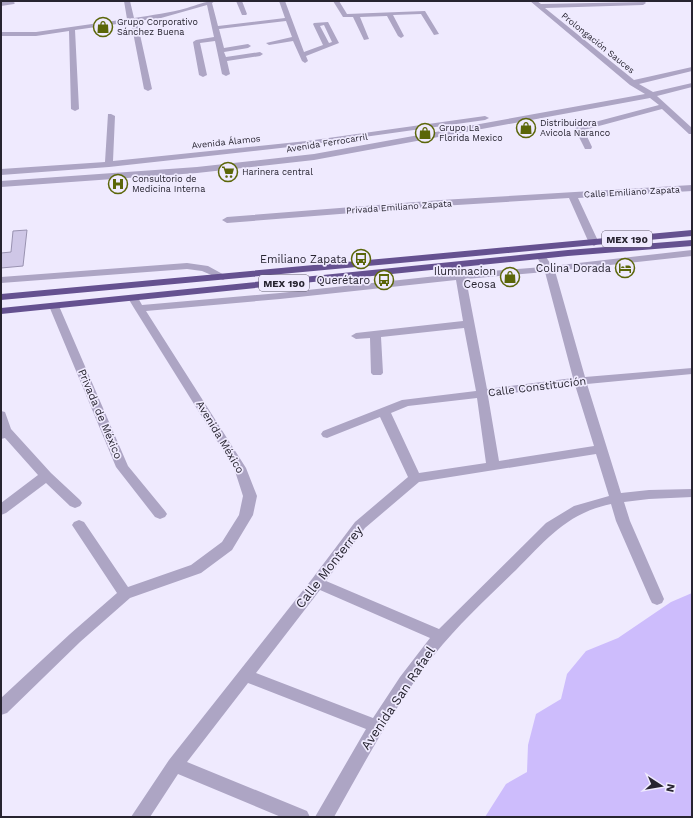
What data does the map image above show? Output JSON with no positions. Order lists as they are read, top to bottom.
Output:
{
  "streets": {
    "highway": ["MEX 190"],
    "street": [
      "Prolongación Sauces",
      "Avenida Álamos",
      "Avenida Ferrocarril",
      "Calle Emiliano Zapata",
      "Privada Emiliano Zapata",
      "Calle Constitución",
      "Privada de México",
      "Avenida México",
      "Calle Monterrey",
      "Avenida San Rafael"
    ]
  },
  "crossings": [
    ["Prolongación Sauces", "Avenida Ferrocarril"],
    ["Avenida Álamos", "Avenida Ferrocarril"],
    ["Calle Emiliano Zapata", "Privada Emiliano Zapata"],
    ["MEX 190", "Privada de México"],
    ["MEX 190", "Avenida México"]
  ],
  "places": {
    "shop": [
      "Grupo Corporativo Sánchez Buena",
      "Distribuidora Avicola Naranco",
      "Grupo La Florida Mexico",
      "Iluminacion Ceosa"
    ],
    "supermarket": ["Harinera central"],
    "hospital": ["Consultorio de Medicina Interna"],
    "bus stop": ["Emiliano Zapata", "Querétaro"],
    "hotel": ["Colina Dorada"]
  },
  "north": "right"
}
